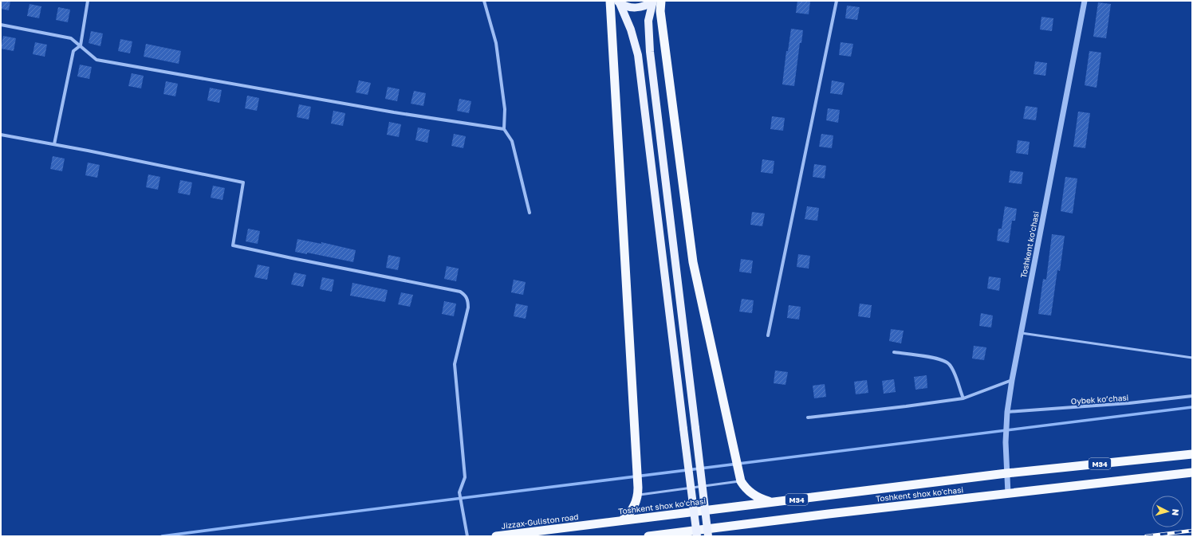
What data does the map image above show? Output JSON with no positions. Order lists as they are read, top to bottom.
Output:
{
  "streets": {
    "highway": ["M34", "Toshkent shox ko'chasi", "Jizzax-Guliston road"],
    "street": ["Toshkent ko'chasi", "Oybek ko’chasi"]
  },
  "crossings": [
    ["Toshkent ko'chasi", "Oybek ko’chasi"],
    ["Toshkent ko'chasi", "M34"],
    ["Toshkent ko'chasi", "Toshkent shox ko'chasi"],
    ["M34", "Toshkent shox ko'chasi"],
    ["Toshkent shox ko'chasi", "Jizzax-Guliston road"]
  ],
  "north": "right"
}
